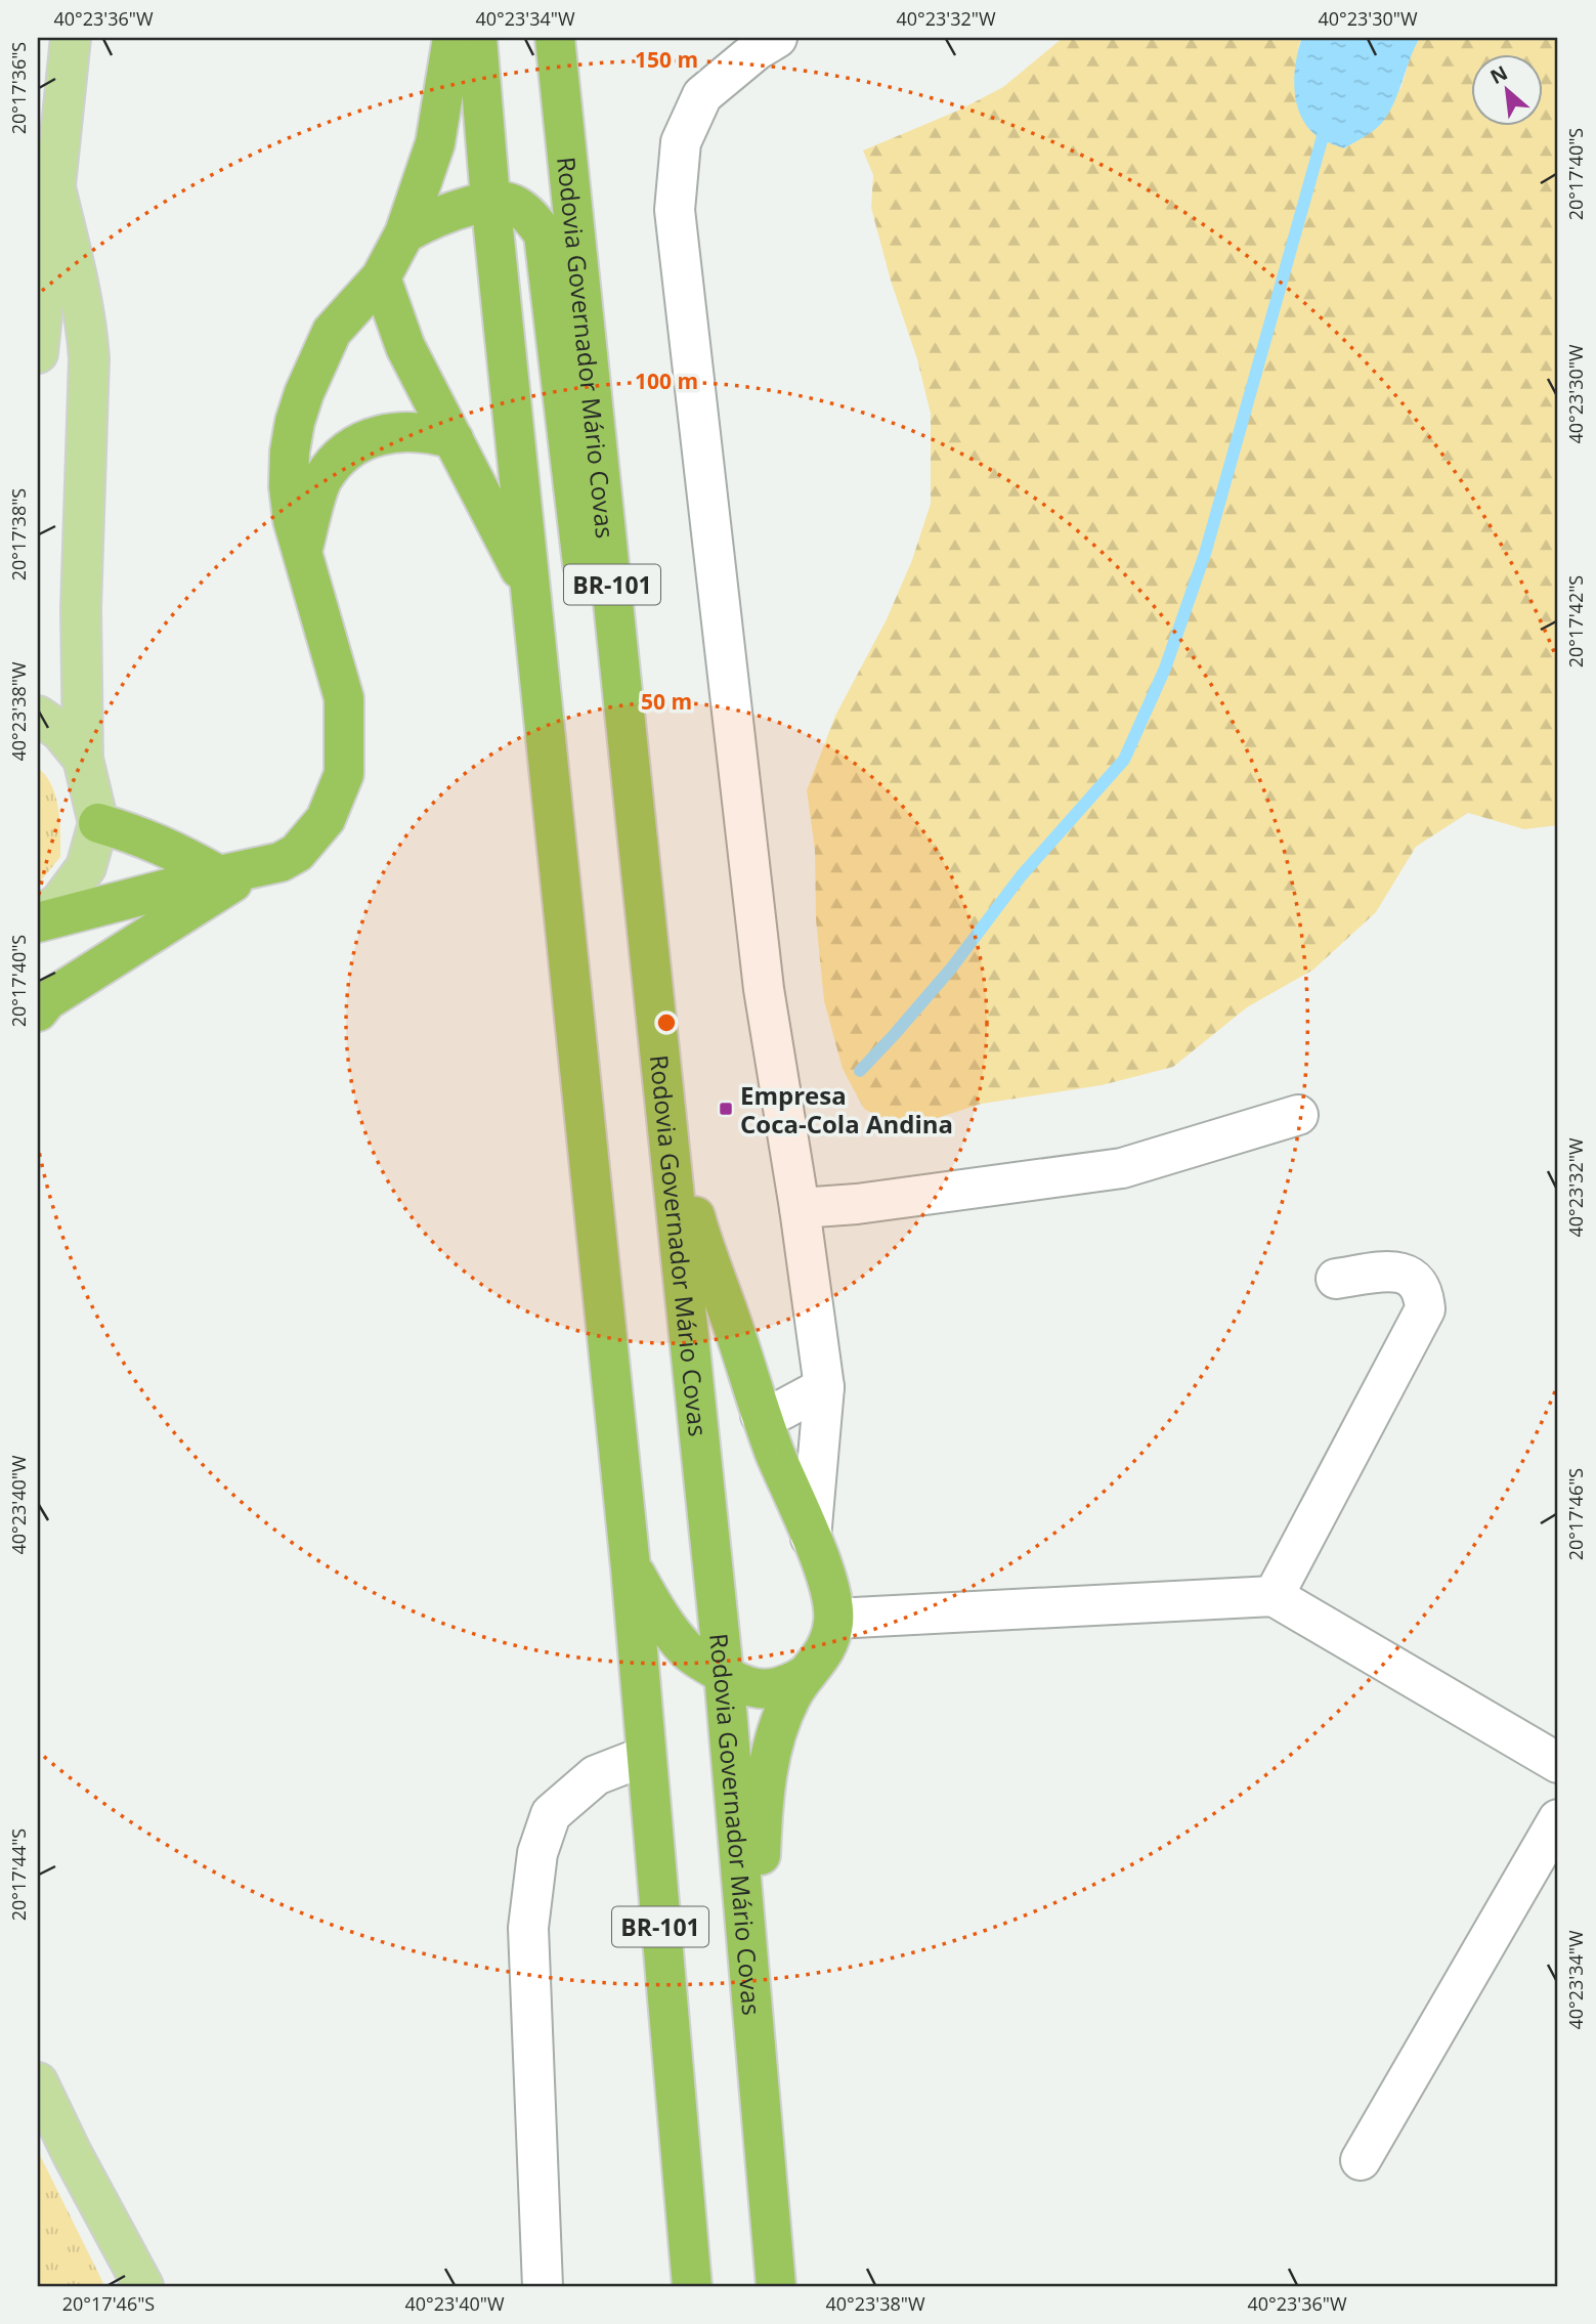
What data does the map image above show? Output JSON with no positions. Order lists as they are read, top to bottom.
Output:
{
  "streets": {
    "highway": ["Rodovia Governador Mário Covas", "BR-101"]
  },
  "places": {
    "transit": ["Empresa Coca-Cola Andina"]
  },
  "north": "top left",
  "coordinates": [
    "40°23'36\"W",
    "40°23'34\"W",
    "40°23'32\"W",
    "40°23'30\"W",
    "20°17'36\"S",
    "20°17'40\"S",
    "20°17'38\"S",
    "20°17'42\"S",
    "40°23'38\"W",
    "40°23'40\"W",
    "20°17'46\"S",
    "20°17'44\"S"
  ],
  "rings": ["150 m", "100 m", "50 m"]
}
